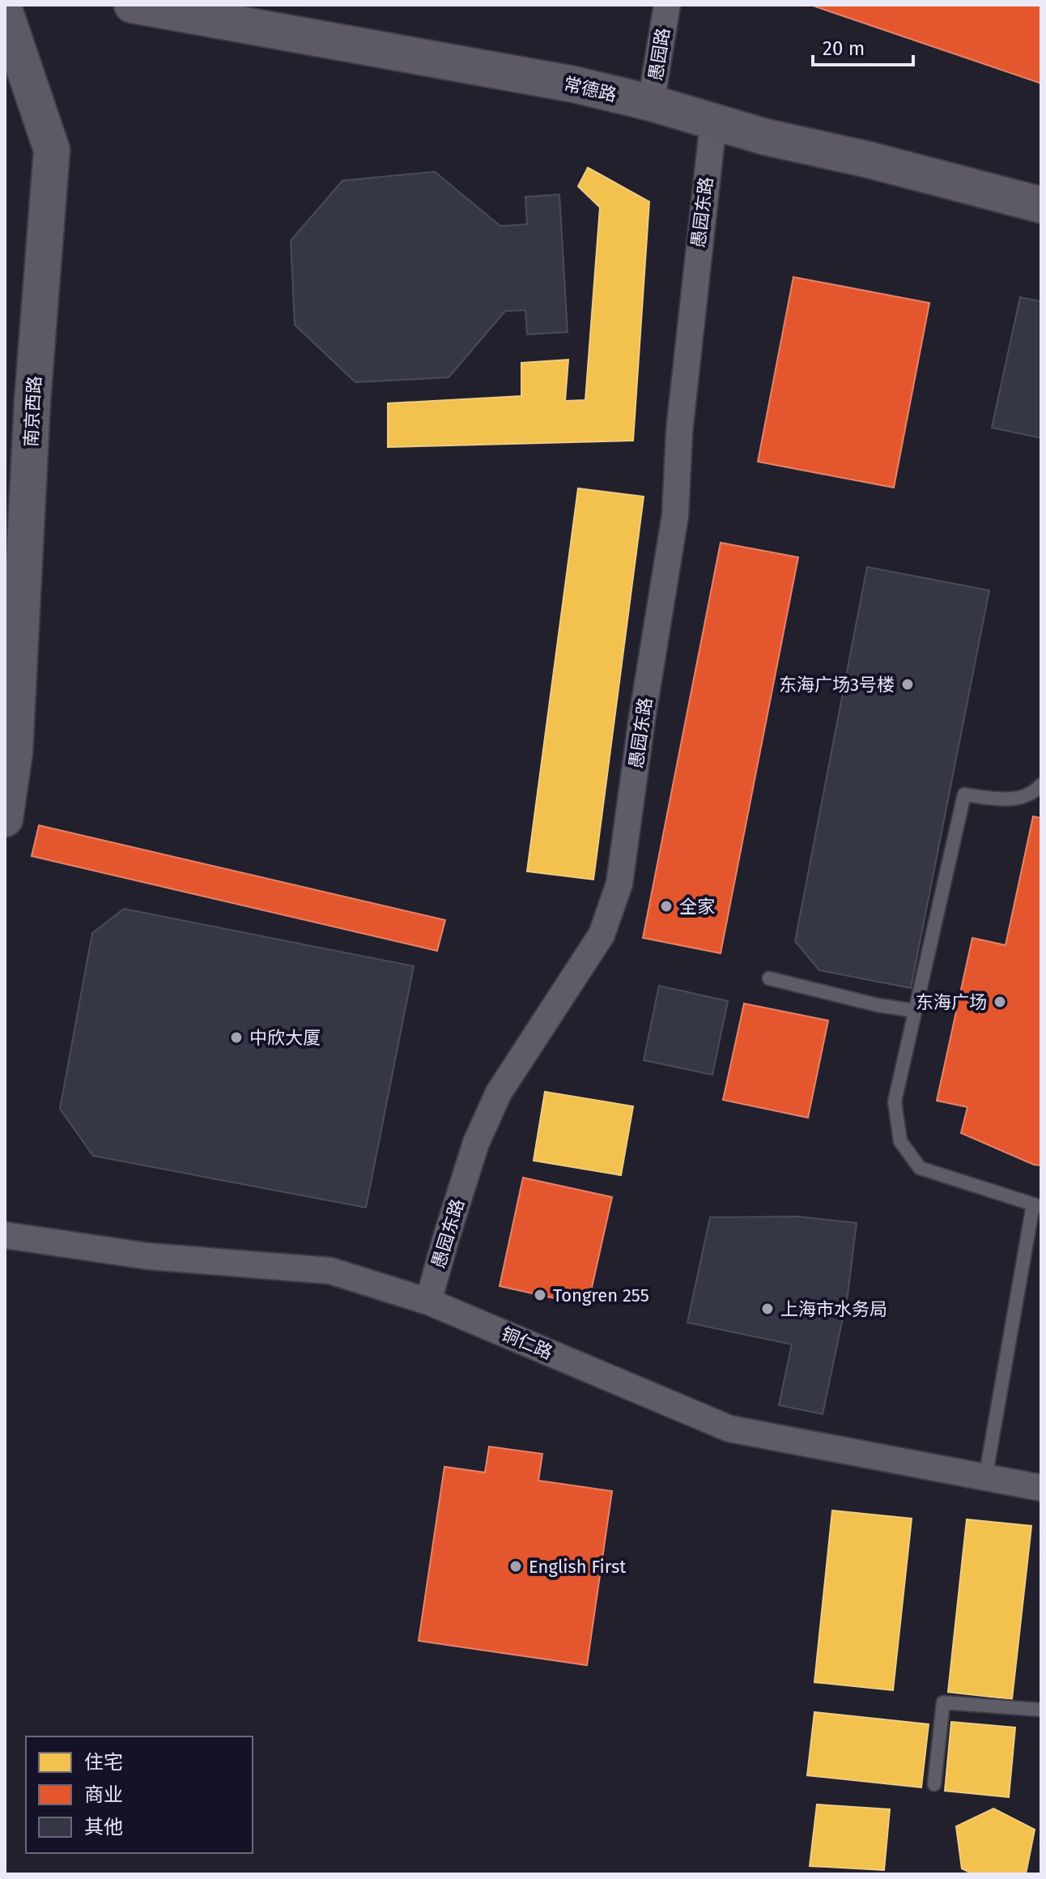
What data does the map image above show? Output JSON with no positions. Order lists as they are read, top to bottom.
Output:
{
  "streets": {
    "main road": ["常德路", "南京西路"],
    "street": ["愚园路", "愚园东路", "铜仁路"]
  },
  "crossings": [
    ["愚园路", "常德路"],
    ["常德路", "愚园东路"],
    ["愚园东路", "铜仁路"]
  ],
  "places": [
    "东海广场3号楼",
    "全家",
    "东海广场",
    "中欣大厦",
    "Tongren 255",
    "上海市水务局",
    "English First"
  ],
  "legend": ["住宅", "商业", "其他"],
  "scale_bar": "20 m"
}
